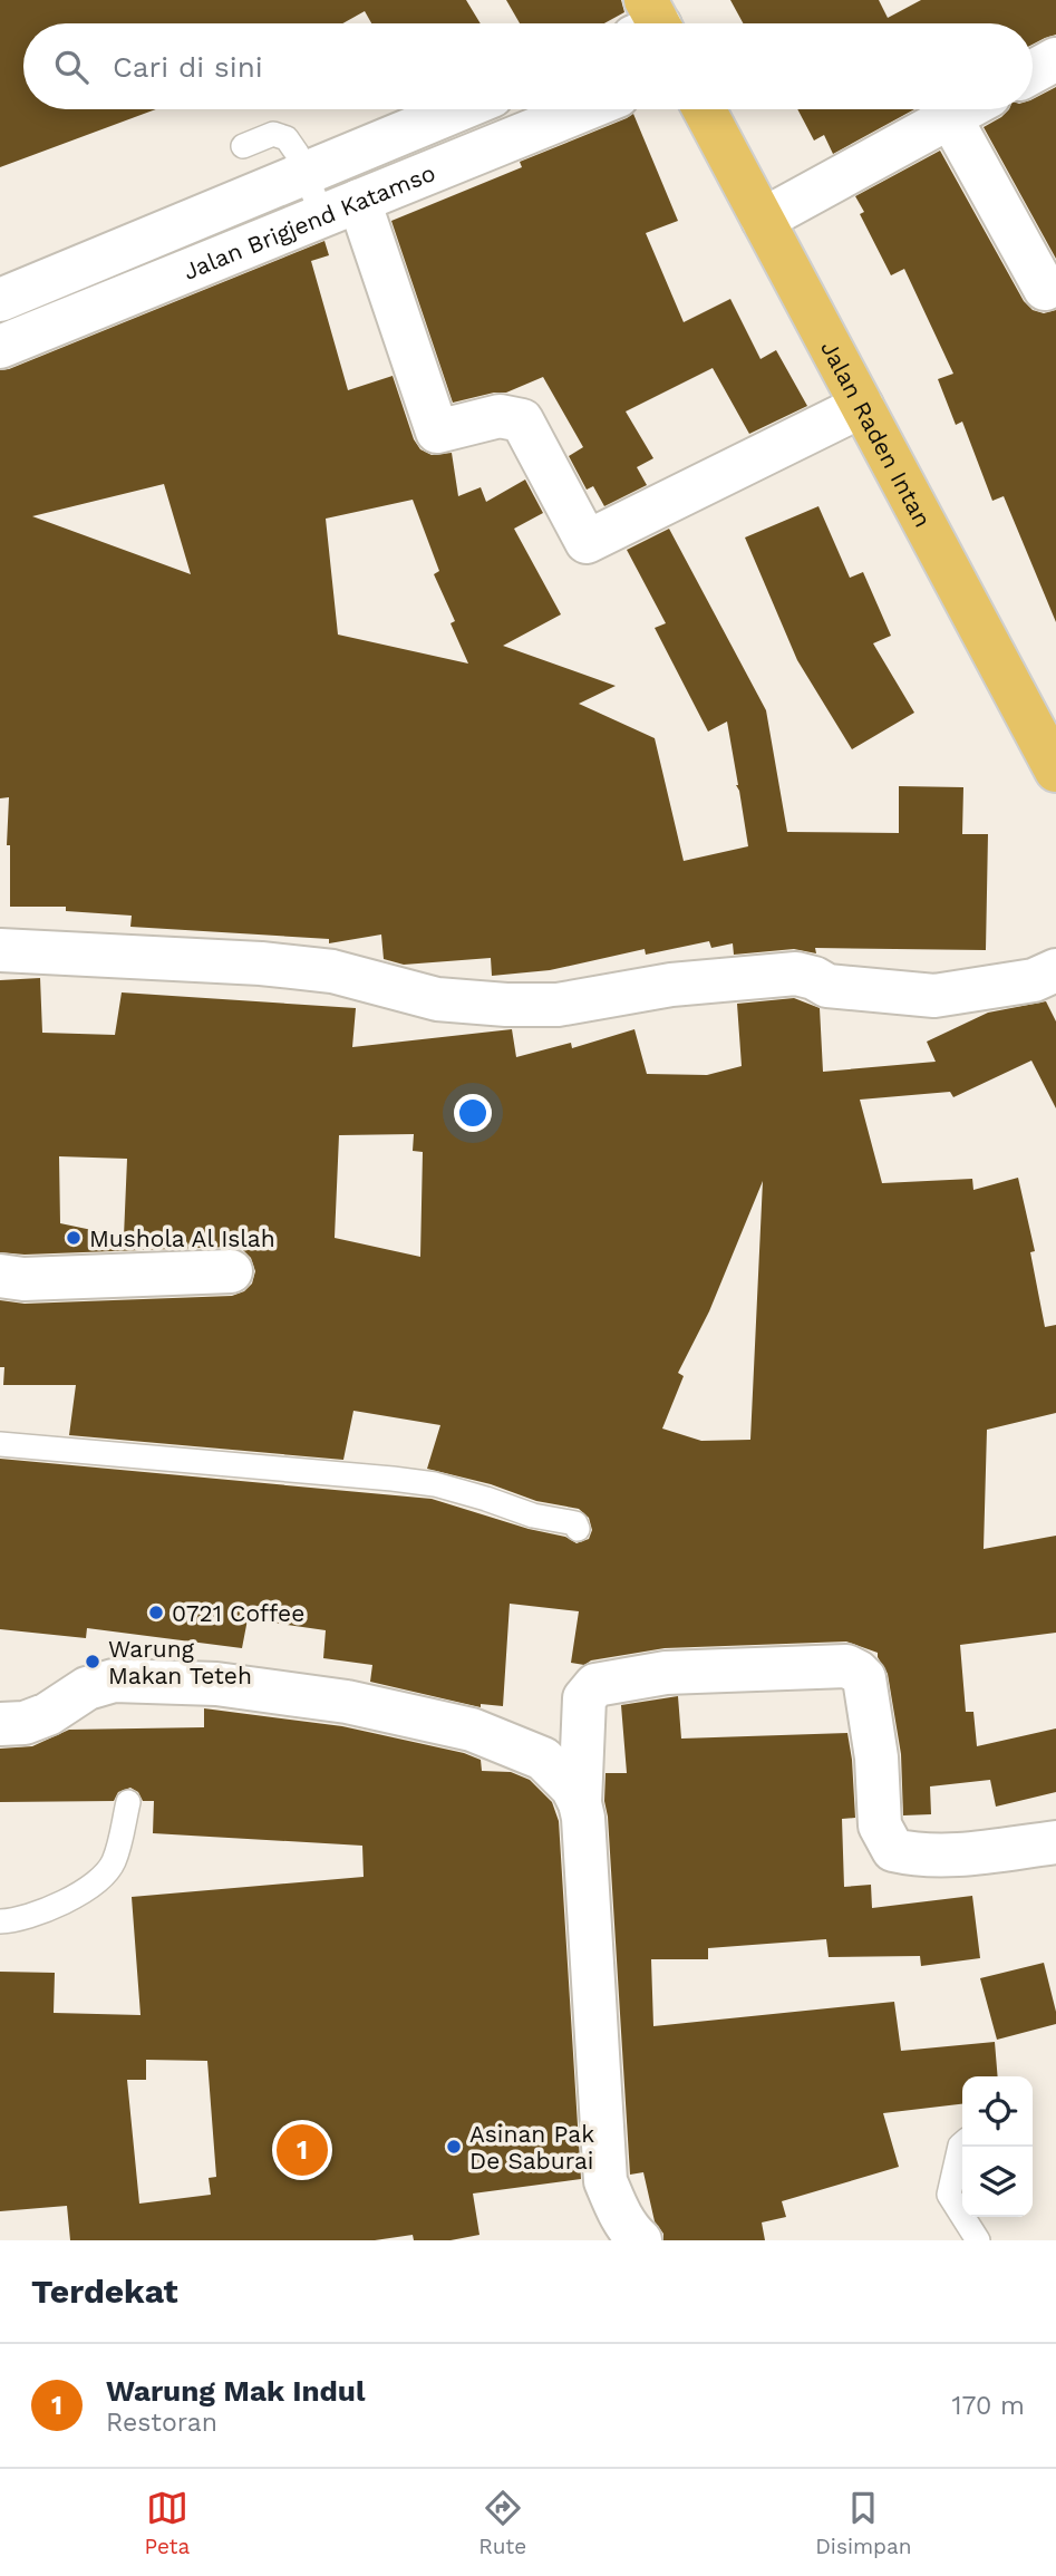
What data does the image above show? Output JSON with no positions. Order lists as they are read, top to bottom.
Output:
{
  "streets": {
    "main road": ["Jalan Raden Intan"],
    "street": ["Jalan Brigjend Katamso"]
  },
  "places": [
    "Mushola Al Islah",
    "0721 Coffee",
    "Warung Makan Teteh",
    "Asinan Pak De Saburai"
  ],
  "page": {
    "search": "Cari di sini",
    "pins": "1",
    "heading": "Terdekat",
    "list": [
      {
        "mark": "1",
        "name": "Warung Mak Indul",
        "note": "Restoran",
        "value": "170 m"
      }
    ],
    "nav": ["Peta", "Rute", "Disimpan"]
  }
}
